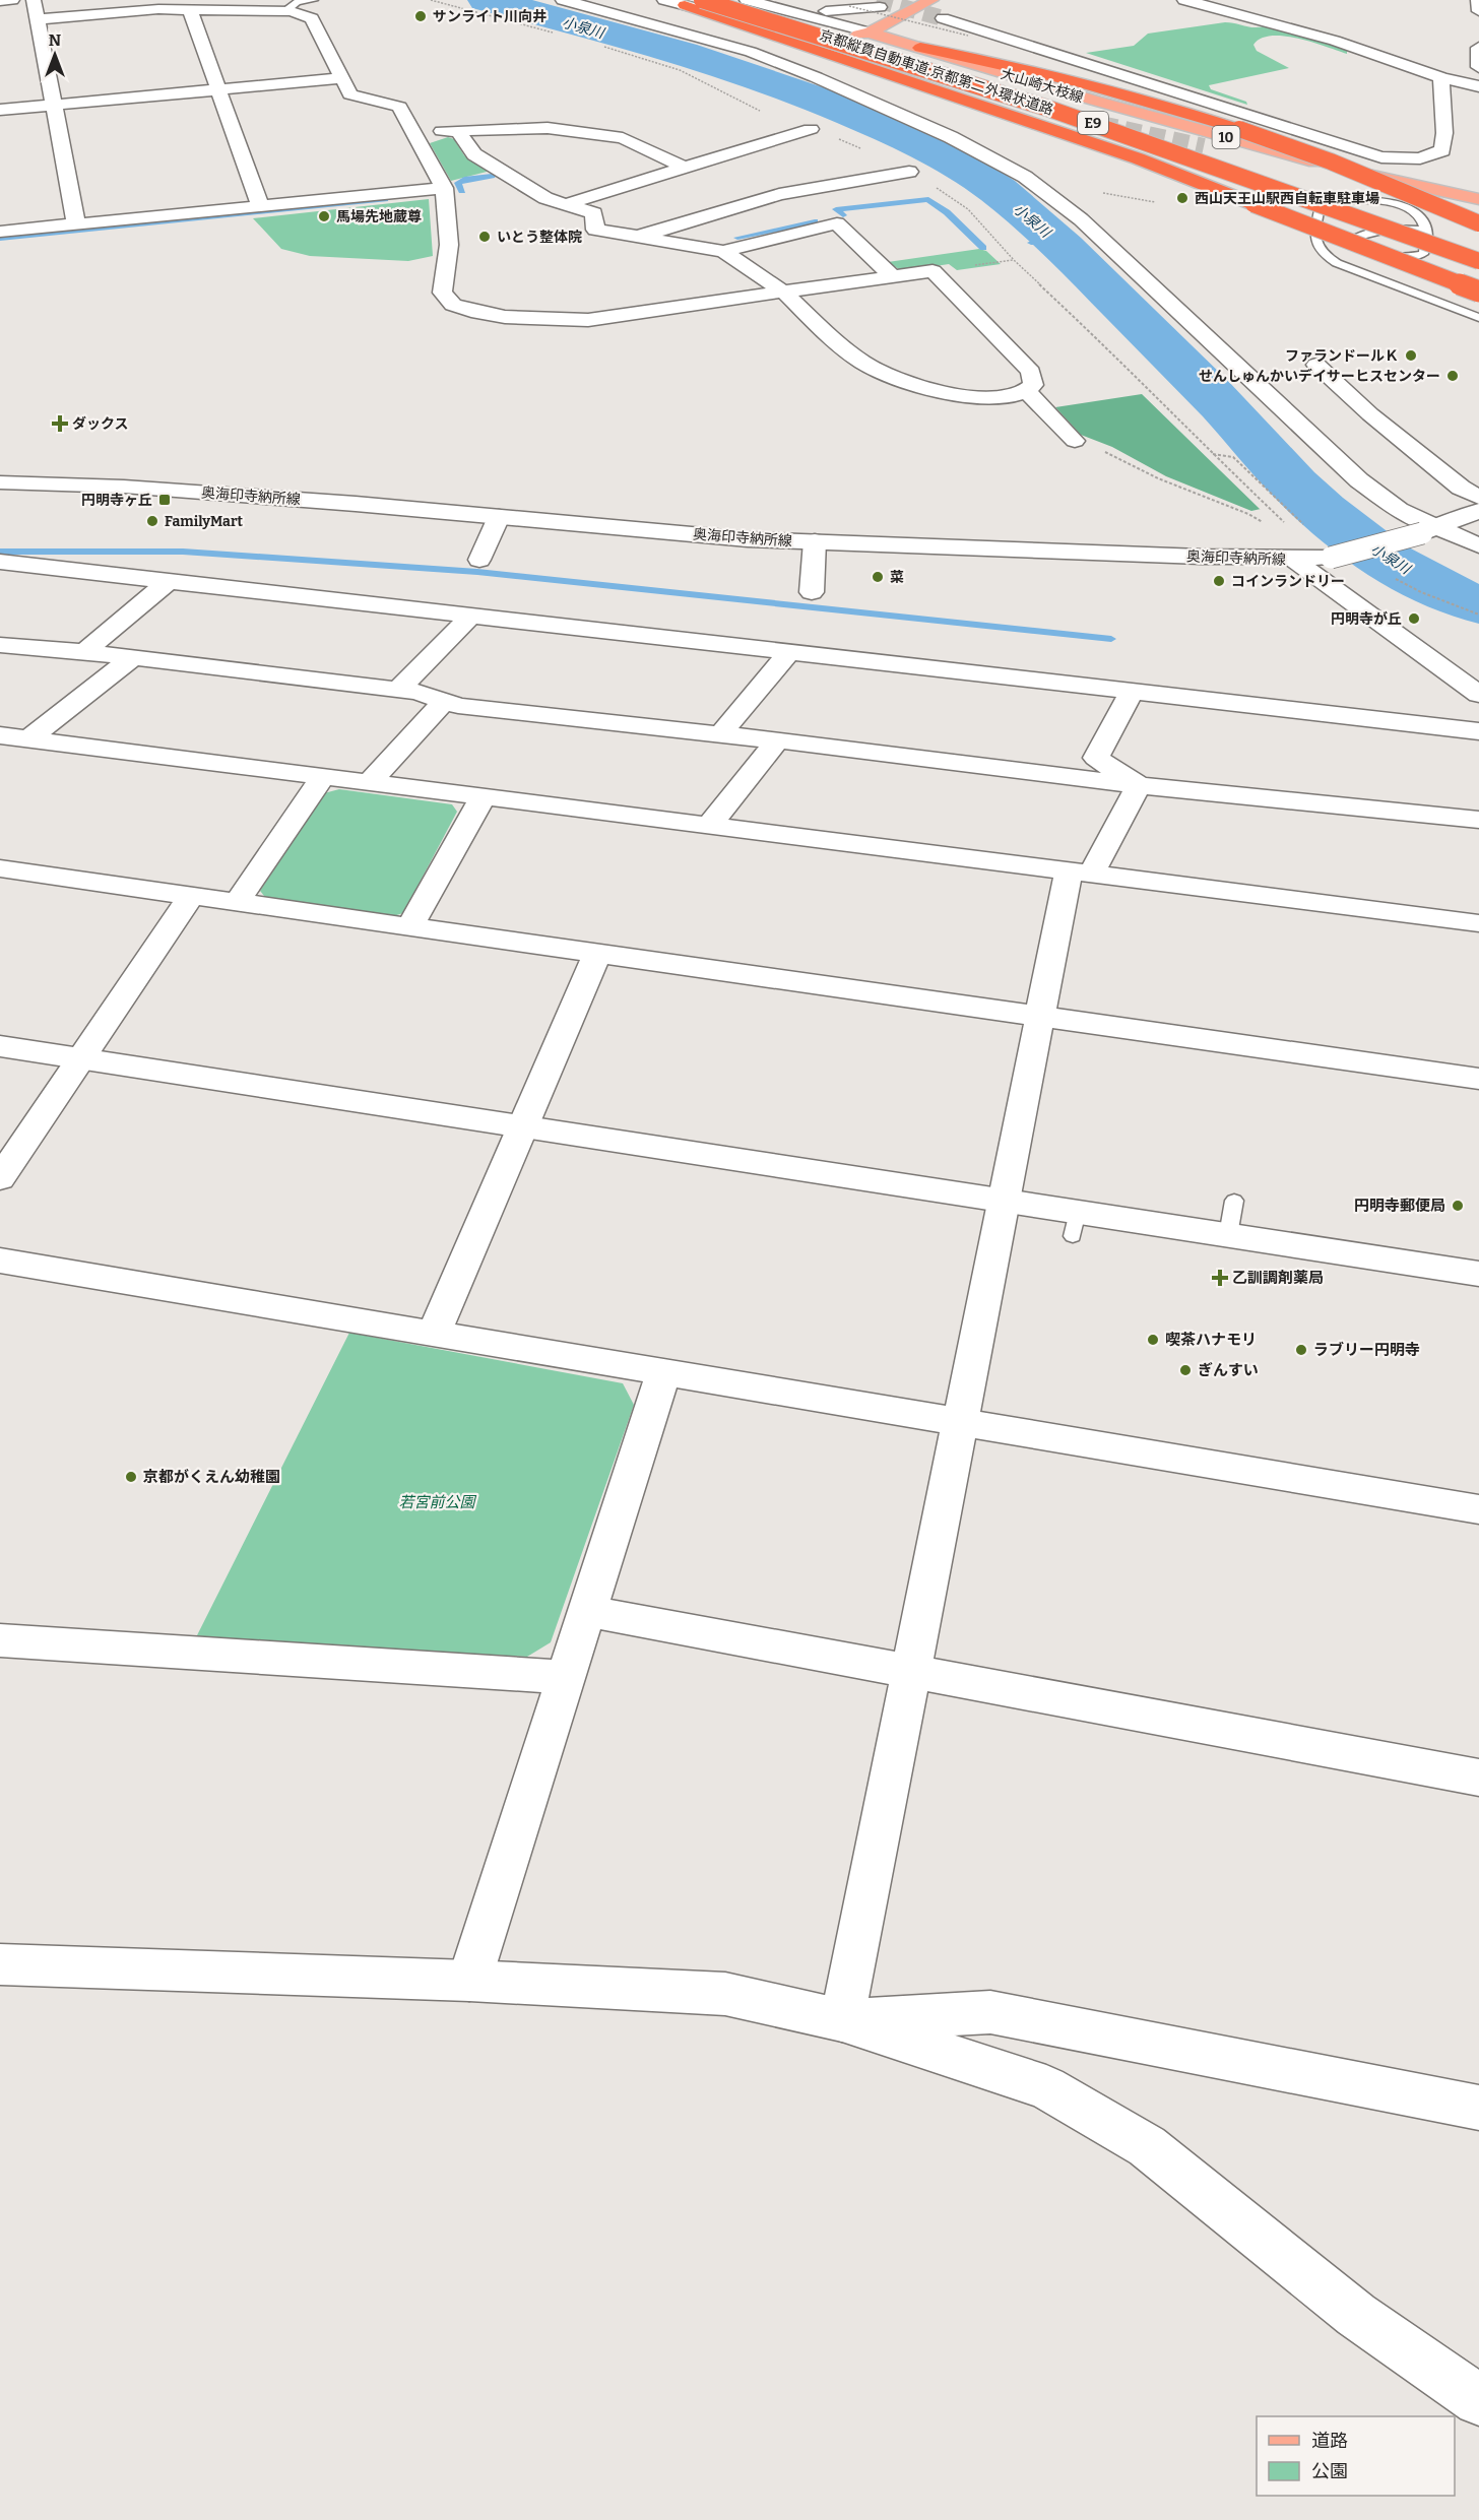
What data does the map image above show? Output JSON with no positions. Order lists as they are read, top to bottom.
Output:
{
  "streets": {
    "highway": ["京都縦貫自動車道;京都第二外環状道路", "E9"],
    "main road": ["大山崎大枝線", "10"],
    "street": ["奥海印寺納所線"]
  },
  "water": ["小泉川"],
  "parks": ["若宮前公園"],
  "places": {
    "other": [
      "サンライト川向井",
      "西山天王山駅西自転車駐車場",
      "馬場先地蔵尊",
      "いとう整体院",
      "ファランドールＫ",
      "せんしゅんかいデイサーヒスセンター",
      "FamilyMart",
      "菜",
      "コインランドリー",
      "円明寺が丘",
      "円明寺郵便局",
      "喫茶ハナモリ",
      "ラブリー円明寺",
      "ぎんすい",
      "京都がくえん幼稚園"
    ],
    "health": ["ダックス", "乙訓調剤薬局"],
    "transit": ["円明寺ヶ丘"]
  },
  "legend": ["道路", "公園"],
  "north": "top"
}
